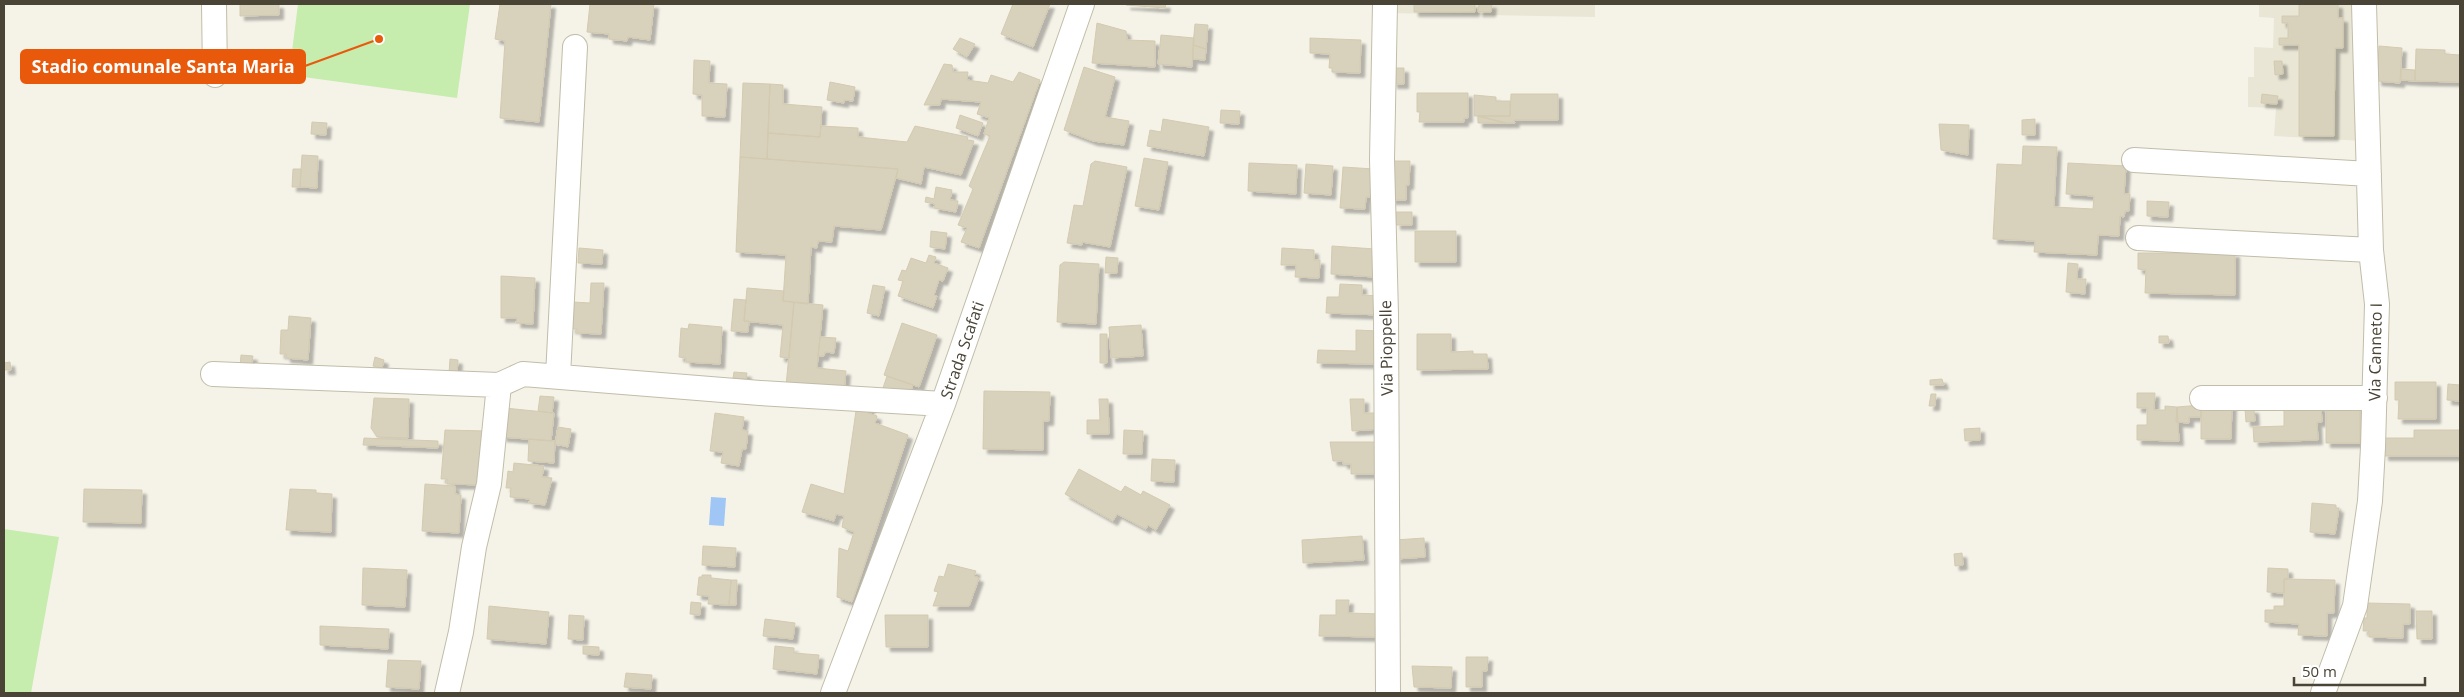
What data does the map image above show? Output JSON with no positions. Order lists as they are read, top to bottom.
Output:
{
  "streets": {
    "street": ["Via Pioppelle", "Strada Scafati", "Via Canneto I"]
  },
  "places": ["Stadio comunale Santa Maria"],
  "scale_bar": "50 m"
}
